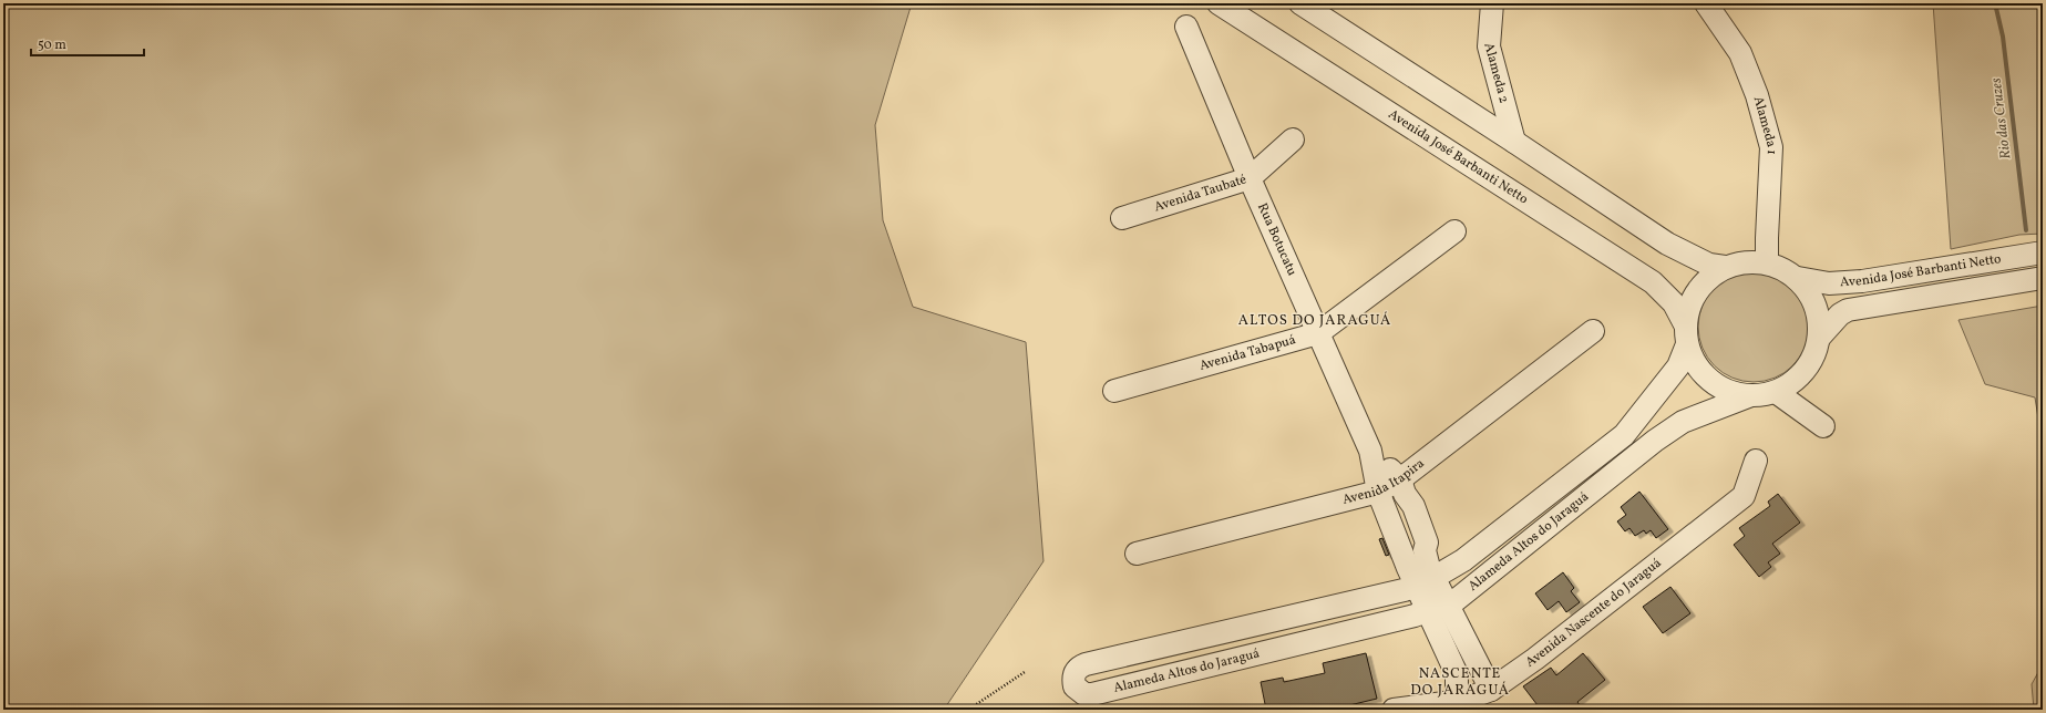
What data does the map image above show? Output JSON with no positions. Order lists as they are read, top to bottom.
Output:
{
  "streets": {
    "street": [
      "Alameda 2",
      "Alameda 1",
      "Avenida José Barbanti Netto",
      "Avenida Taubaté",
      "Rua Botucatu",
      "Avenida Tabapuá",
      "Avenida Itapira",
      "Alameda Altos do Jaraguá",
      "Avenida Nascente do Jaraguá"
    ]
  },
  "crossings": [
    ["Alameda 1", "Avenida José Barbanti Netto"],
    ["Alameda 1", "Alameda Altos do Jaraguá"],
    ["Avenida José Barbanti Netto", "Alameda Altos do Jaraguá"],
    ["Avenida Taubaté", "Rua Botucatu"],
    ["Rua Botucatu", "Avenida Tabapuá"],
    ["Rua Botucatu", "Avenida Itapira"],
    ["Rua Botucatu", "Alameda Altos do Jaraguá"]
  ],
  "districts": ["ALTOS DO JARAGUÁ", "NASCENTE DO JARAGUÁ"],
  "water": ["Rio das Cruzes"],
  "scale_bar": "50 m"
}
